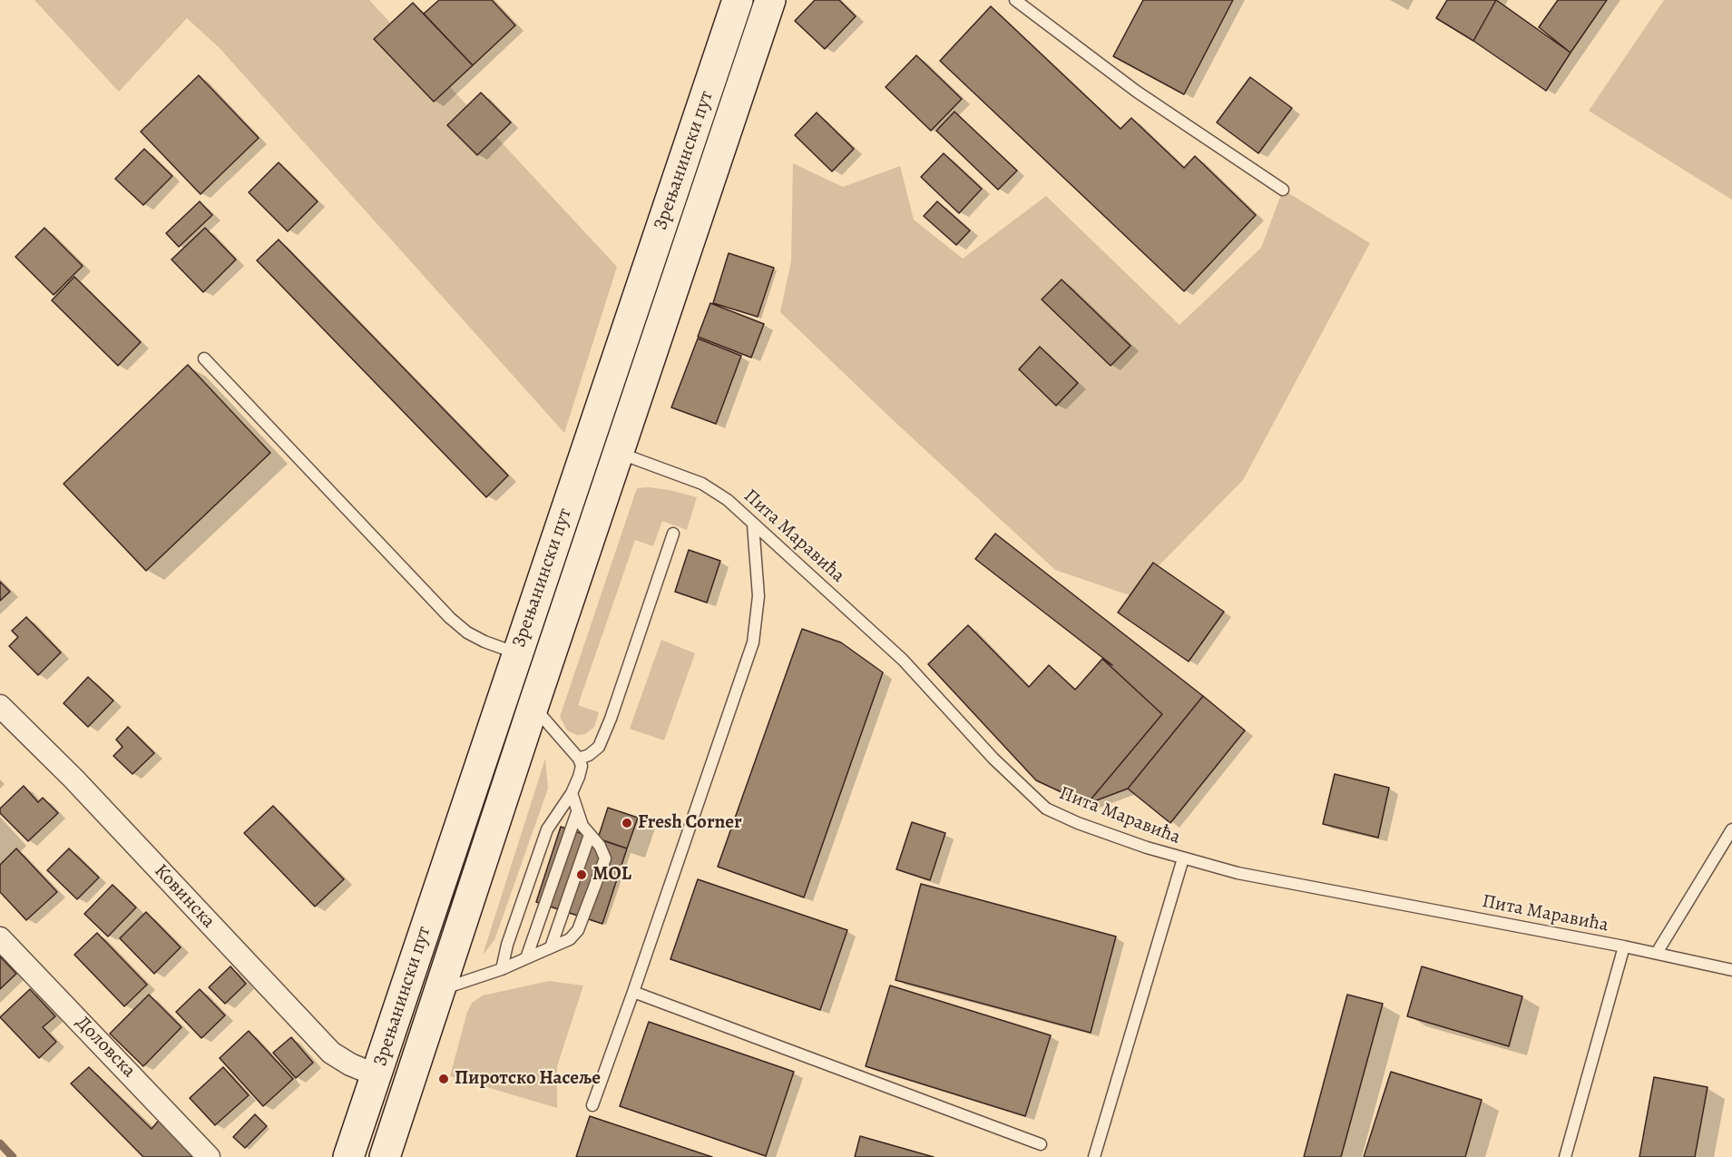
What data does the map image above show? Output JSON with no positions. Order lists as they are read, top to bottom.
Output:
{
  "streets": {
    "main road": ["Зрењанински пут"],
    "street": ["Ковинска", "Доловска"],
    "lane": ["Пита Маравића"]
  },
  "crossings": [
    ["Зрењанински пут", "Пита Маравића"],
    ["Зрењанински пут", "Ковинска"]
  ],
  "places": ["Fresh Corner", "MOL", "Пиротско Насеље"]
}
